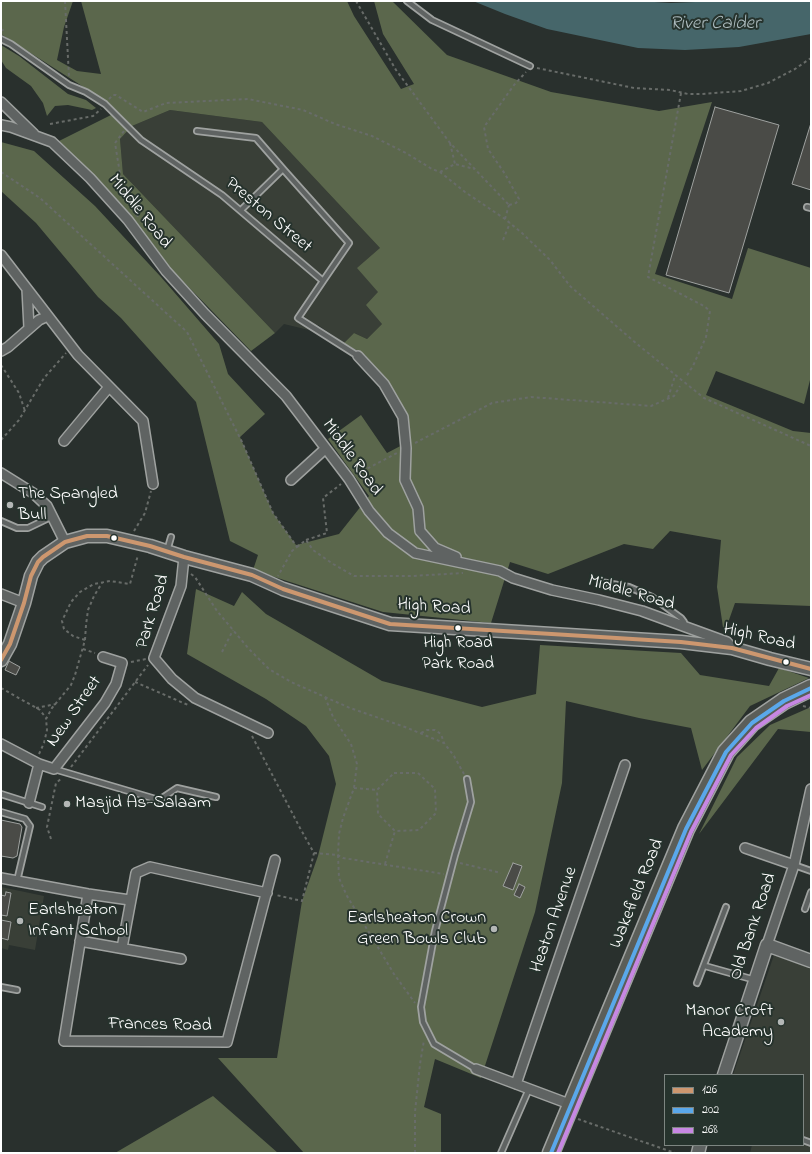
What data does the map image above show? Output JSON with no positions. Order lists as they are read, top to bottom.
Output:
{
  "streets": {
    "highway": ["Wakefield Road"],
    "street": [
      "Middle Road",
      "High Road",
      "Park Road",
      "New Street",
      "Heaton Avenue",
      "Old Bank Road",
      "Frances Road"
    ],
    "lane": ["Preston Street"]
  },
  "crossings": [
    ["Middle Road", "High Road"],
    ["High Road", "Park Road"]
  ],
  "water": ["River Calder"],
  "places": [
    "The Spangled Bull",
    "High Road Park Road",
    "Masjid As-Salaam",
    "Earlsheaton Infant School",
    "Earlsheaton Crown Green Bowls Club",
    "Manor Croft Academy"
  ],
  "lines": ["transit line 126", "transit line 202", "transit line 268"],
  "legend": ["126", "202", "268"]
}
